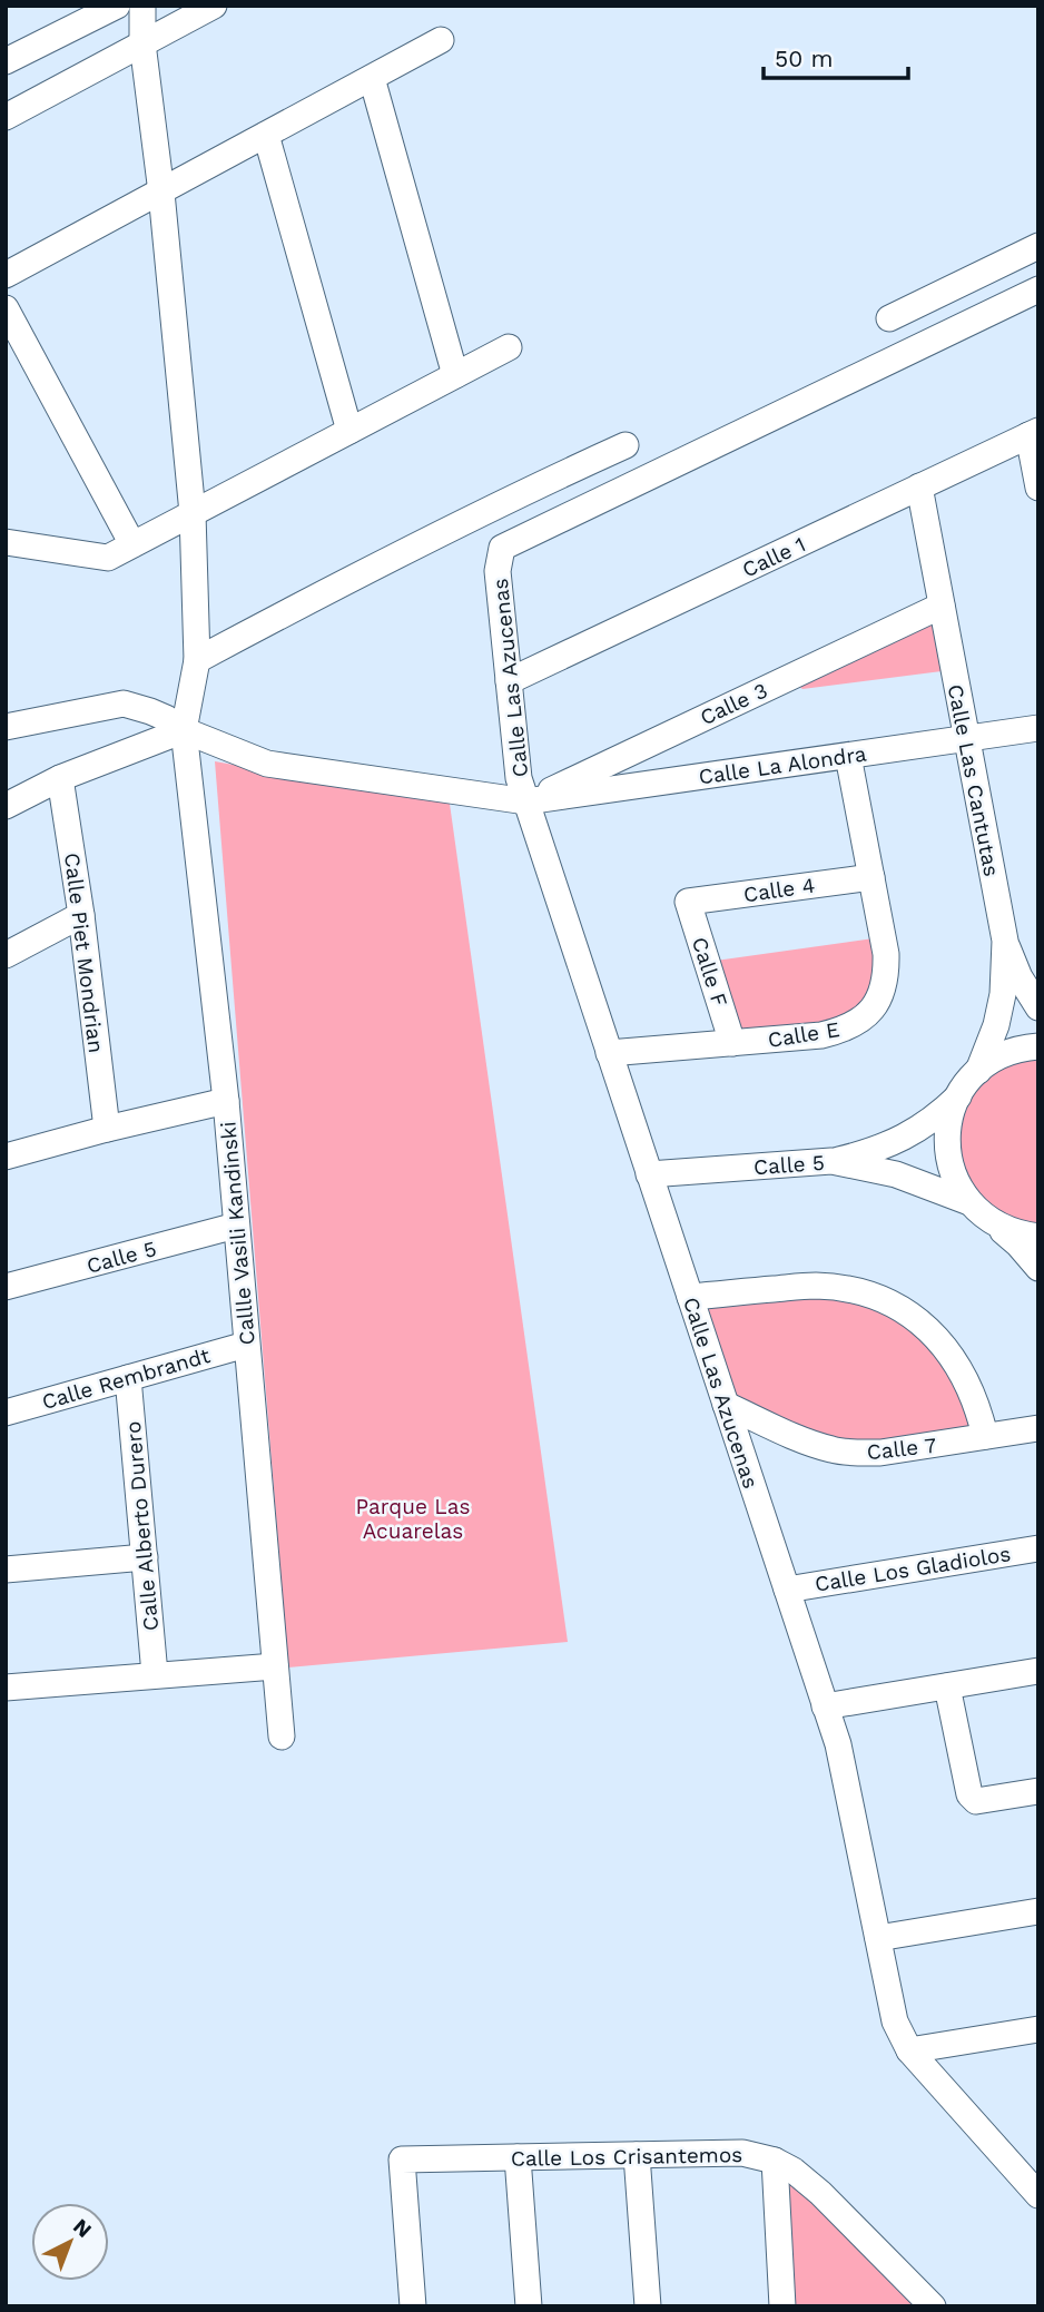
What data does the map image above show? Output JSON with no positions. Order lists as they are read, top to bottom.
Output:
{
  "streets": {
    "street": [
      "Calle 1",
      "Calle Las Azucenas",
      "Calle 3",
      "Calle La Alondra",
      "Calle Las Cantutas",
      "Calle 4",
      "Calle Piet Mondrian",
      "Calle F",
      "Calle E",
      "Calle 5",
      "Callle Vasili Kandinski",
      "Calle Rembrandt",
      "Calle 7",
      "Calle Alberto Durero",
      "Calle Los Gladiolos",
      "Calle Los Crisantemos"
    ]
  },
  "crossings": [
    ["Calle 1", "Calle Las Azucenas"],
    ["Calle 1", "Calle Las Cantutas"],
    ["Calle Las Azucenas", "Calle 3"],
    ["Calle Las Azucenas", "Calle La Alondra"],
    ["Calle Las Azucenas", "Calle E"],
    ["Calle Las Azucenas", "Calle 5"],
    ["Calle Las Azucenas", "Calle 7"],
    ["Calle Las Azucenas", "Calle Los Gladiolos"],
    ["Calle 3", "Calle La Alondra"],
    ["Calle 3", "Calle Las Cantutas"],
    ["Calle La Alondra", "Calle Las Cantutas"],
    ["Calle La Alondra", "Calle E"],
    ["Calle La Alondra", "Callle Vasili Kandinski"],
    ["Calle 4", "Calle F"],
    ["Calle 4", "Calle E"],
    ["Calle F", "Calle E"],
    ["Calle 5", "Callle Vasili Kandinski"],
    ["Callle Vasili Kandinski", "Calle Rembrandt"],
    ["Calle Rembrandt", "Calle Alberto Durero"]
  ],
  "parks": ["Parque Las Acuarelas"],
  "scale_bar": "50 m",
  "north": "top right"
}
